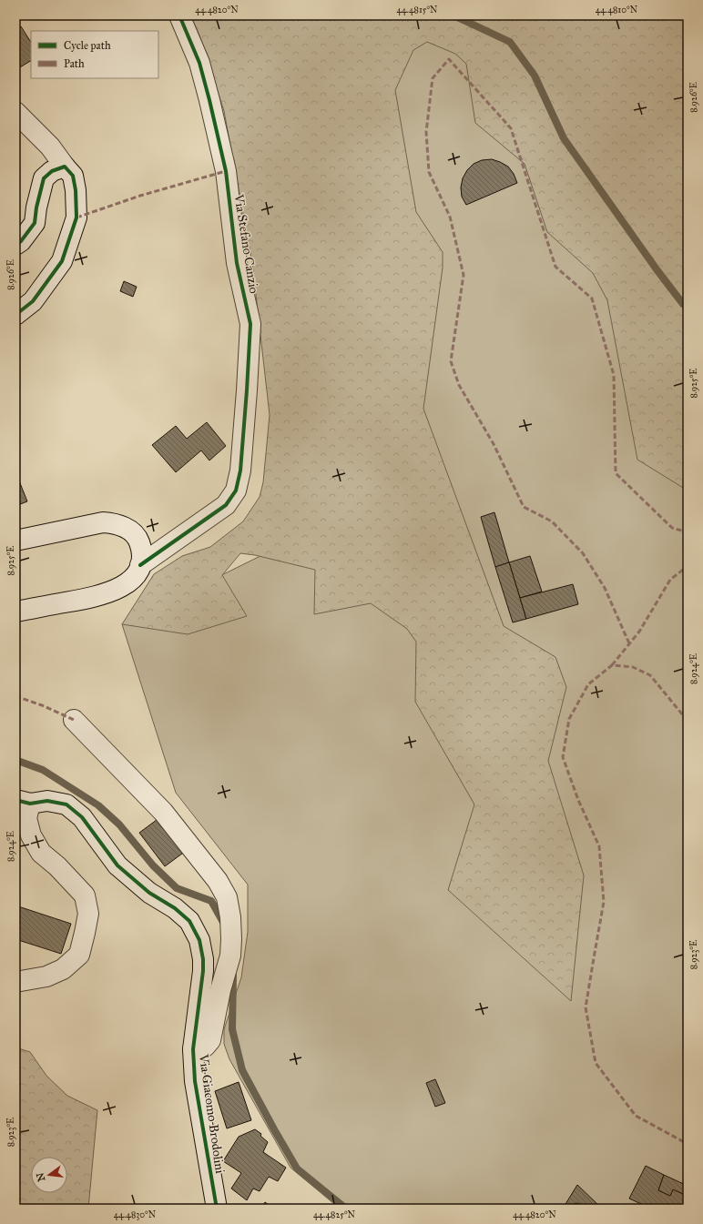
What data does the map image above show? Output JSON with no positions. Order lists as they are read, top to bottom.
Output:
{
  "streets": {
    "street": ["Via Stefano Canzio", "Via Giacomo Brodolini"]
  },
  "legend": ["Cycle path", "Path"],
  "north": "left",
  "coordinates": [
    "44.4820°N",
    "44.4815°N",
    "44.4810°N",
    "8.926°E",
    "8.925°E",
    "8.924°E",
    "8.923°E",
    "44.4830°N",
    "44.4825°N"
  ]
}
